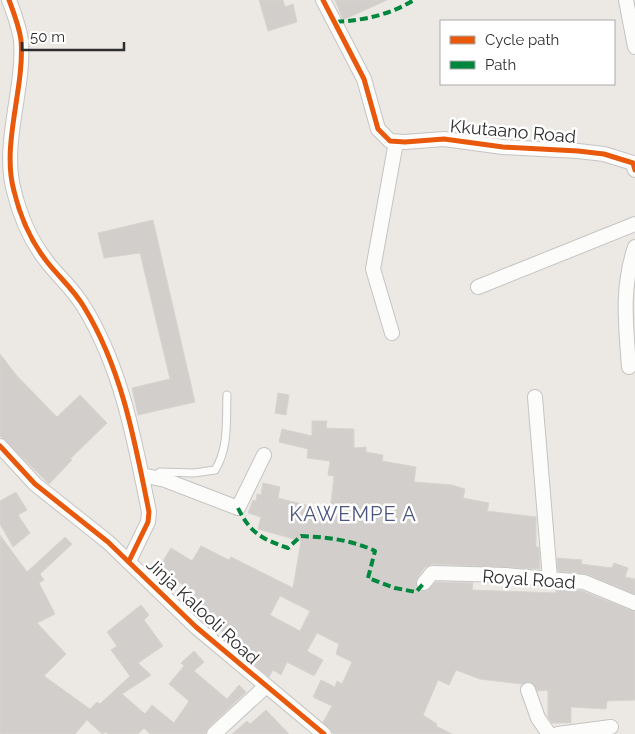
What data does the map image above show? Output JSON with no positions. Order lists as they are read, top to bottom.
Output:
{
  "streets": {
    "street": ["Kkutaano Road", "Royal Road", "Jinja Kalooli Road"]
  },
  "districts": ["KAWEMPE A"],
  "legend": ["Cycle path", "Path"],
  "scale_bar": "50 m"
}
